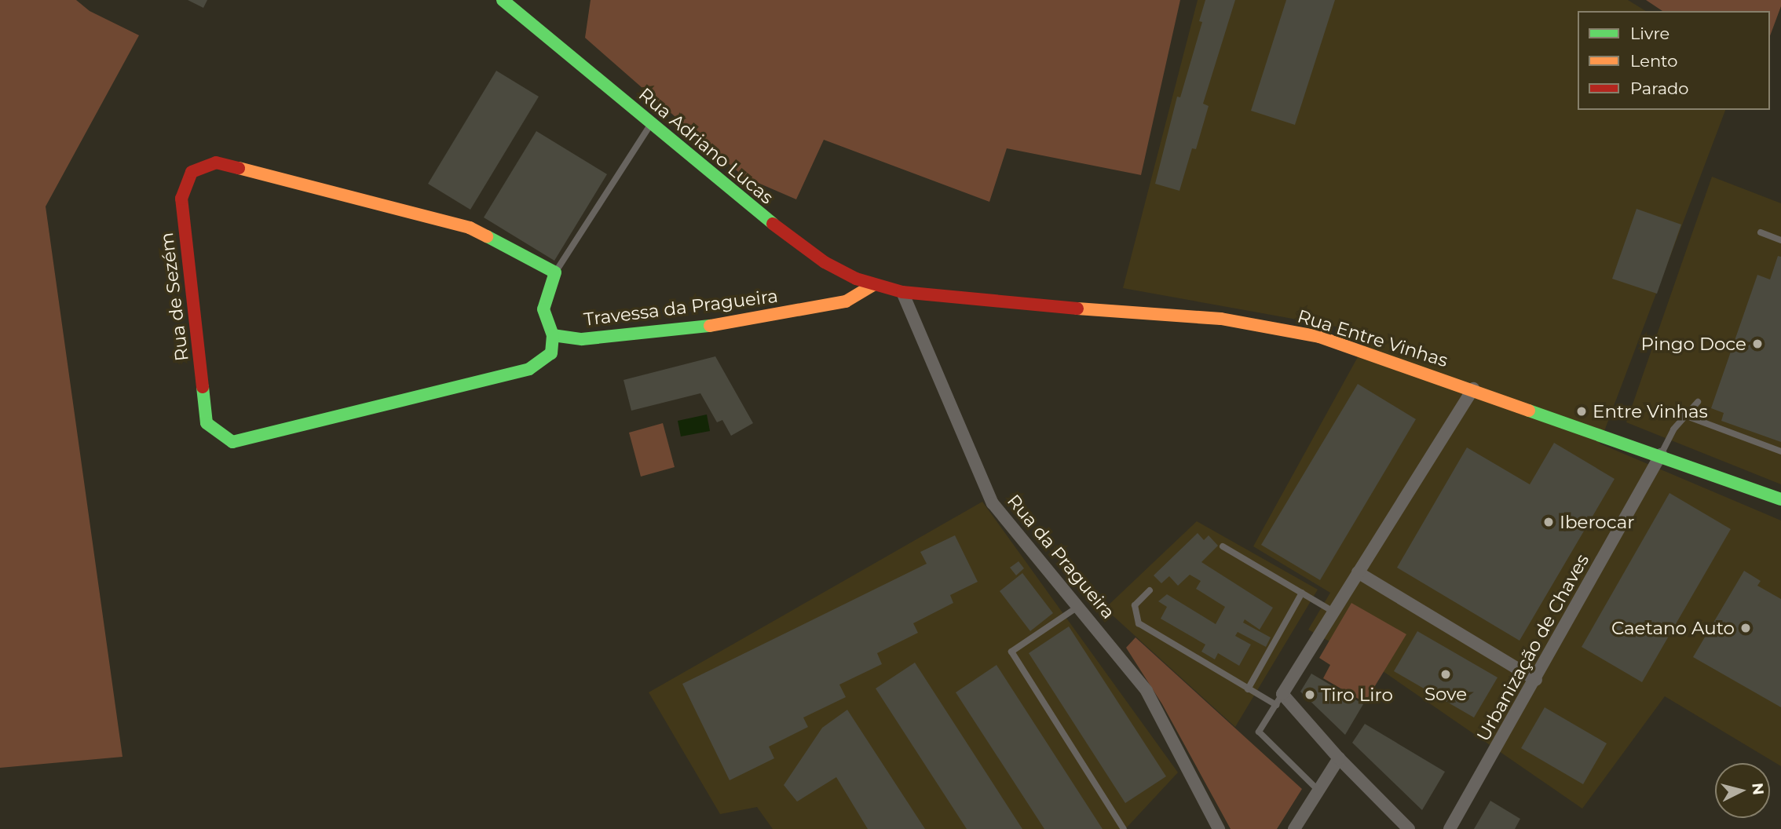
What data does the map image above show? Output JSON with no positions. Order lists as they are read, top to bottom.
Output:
{
  "streets": {
    "street": [
      "Rua Adriano Lucas",
      "Rua de Sezém",
      "Travessa da Pragueira",
      "Rua Entre Vinhas",
      "Rua da Pragueira",
      "Urbanização de Chaves"
    ]
  },
  "crossings": [
    ["Rua Adriano Lucas", "Travessa da Pragueira"],
    ["Rua Adriano Lucas", "Rua Entre Vinhas"],
    ["Rua Adriano Lucas", "Rua da Pragueira"],
    ["Rua de Sezém", "Travessa da Pragueira"],
    ["Rua Entre Vinhas", "Rua da Pragueira"],
    ["Rua Entre Vinhas", "Urbanização de Chaves"]
  ],
  "places": [
    "Pingo Doce",
    "Entre Vinhas",
    "Iberocar",
    "Caetano Auto",
    "Sove",
    "Tiro Liro"
  ],
  "legend": ["Livre", "Lento", "Parado"],
  "north": "right"
}
